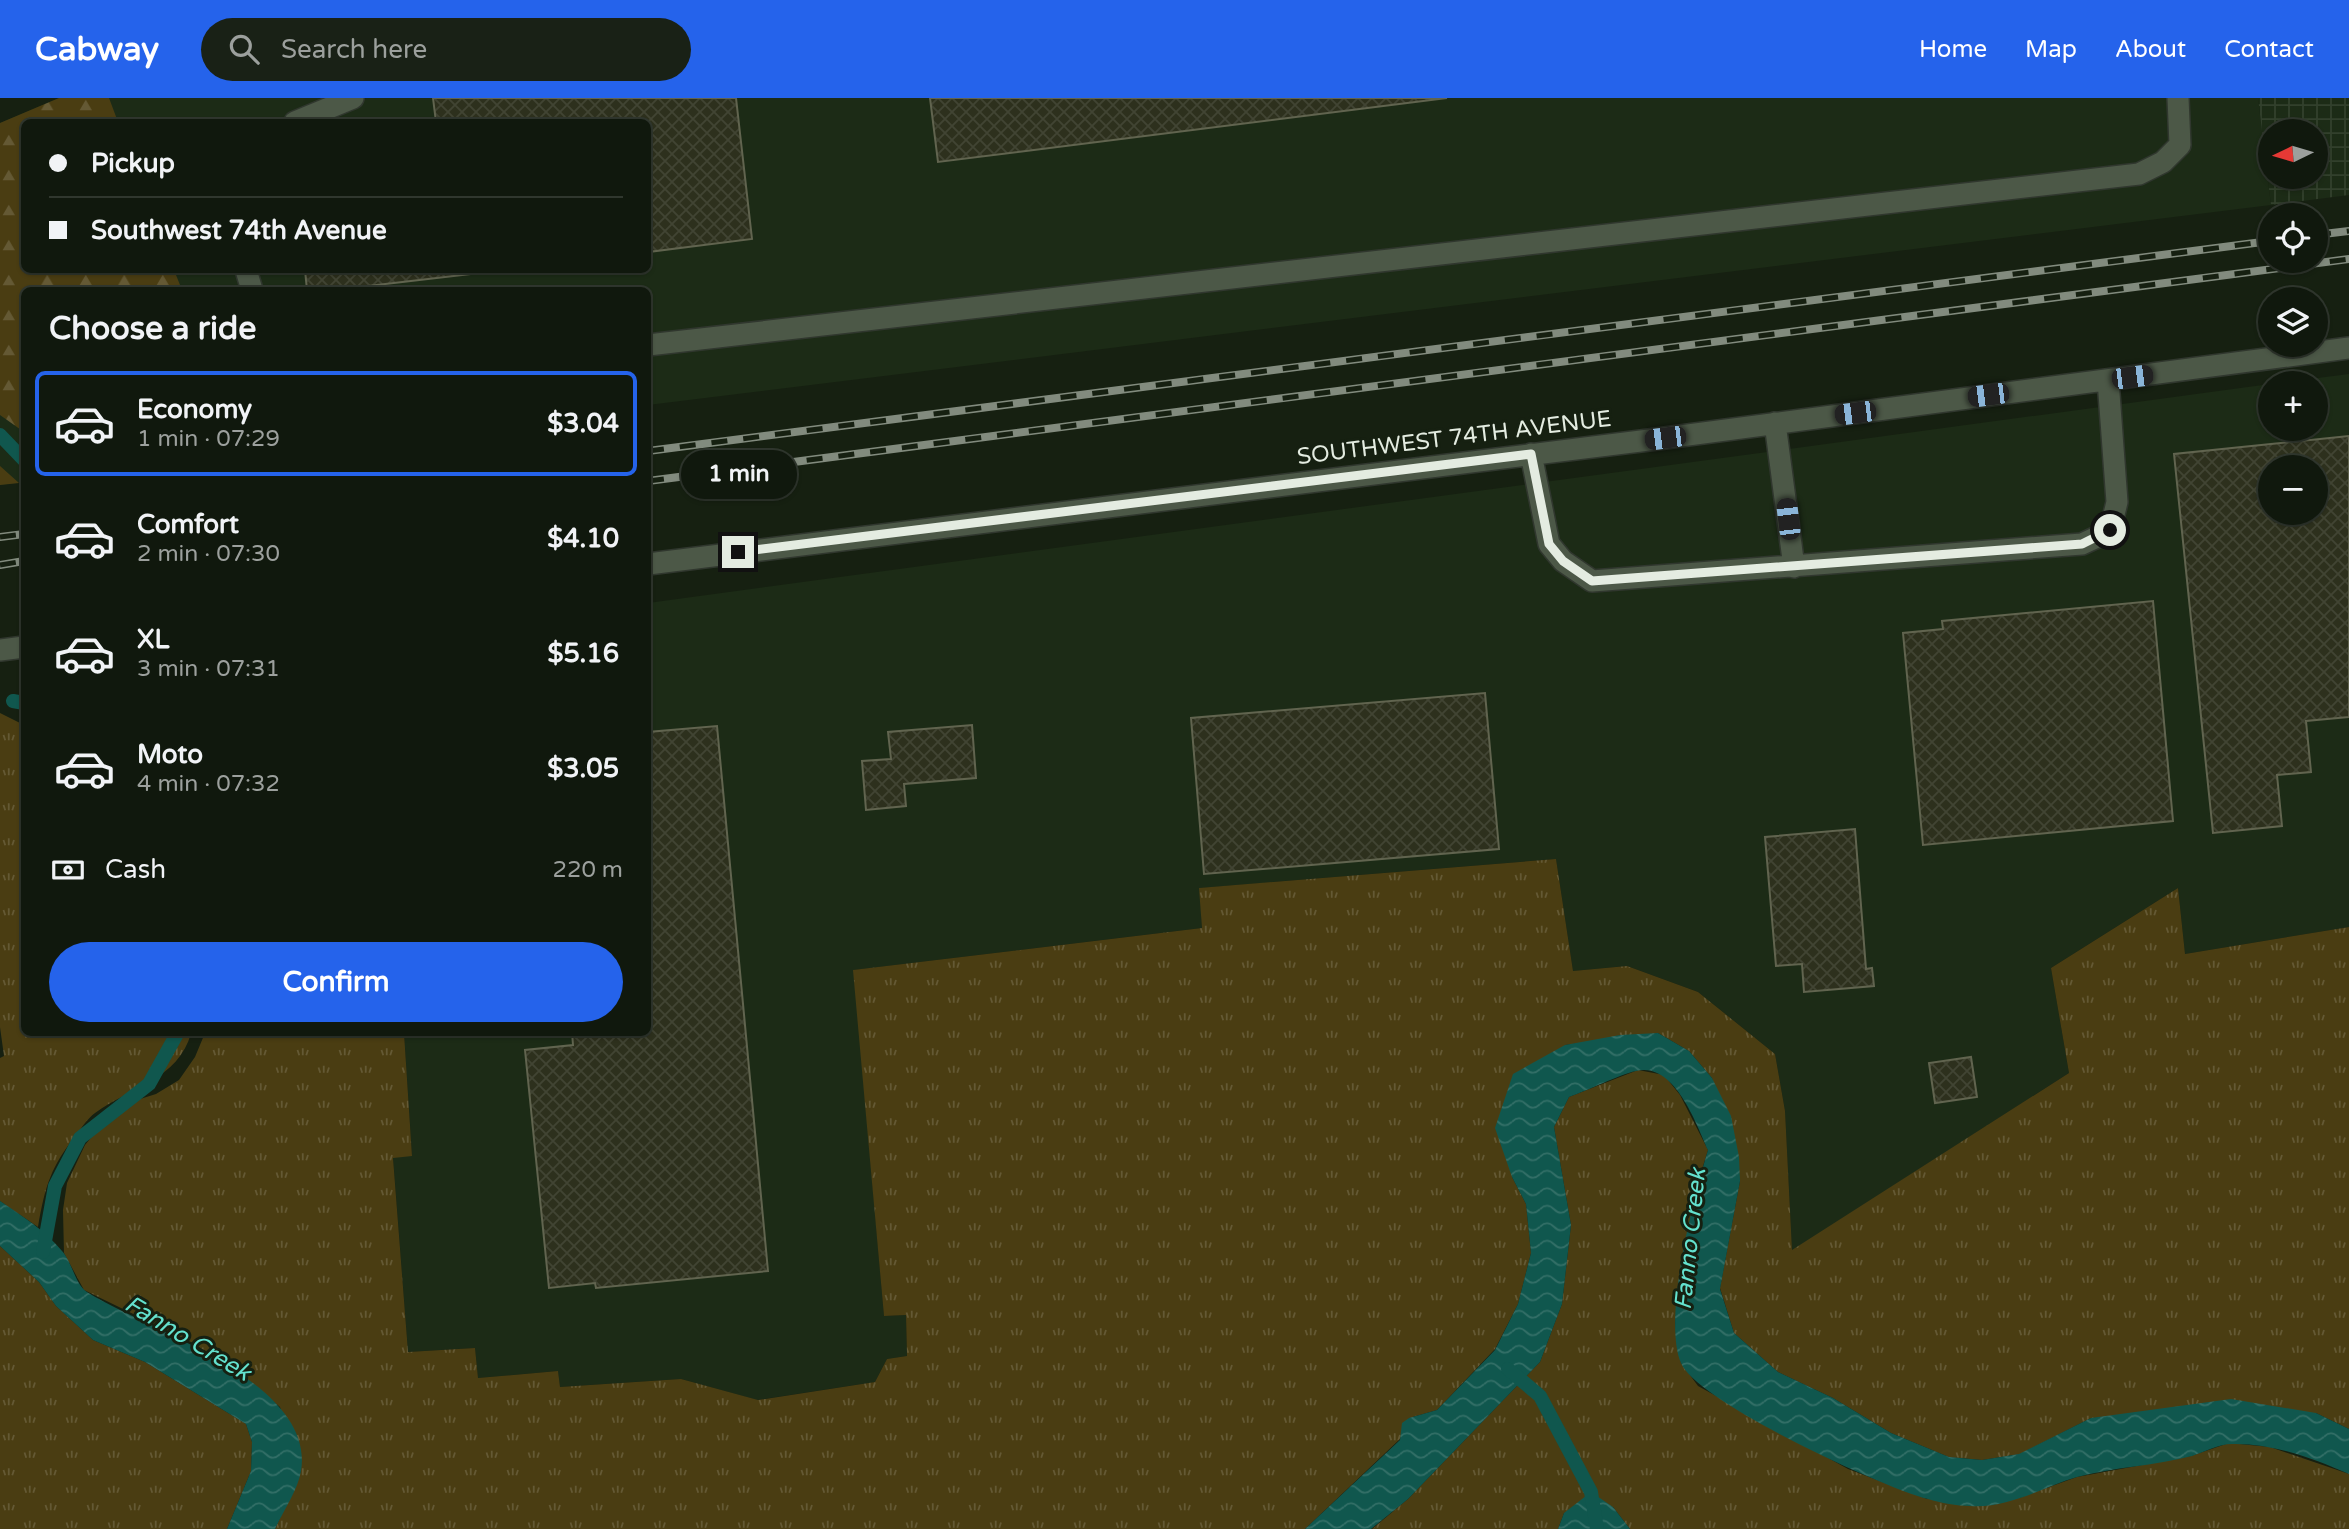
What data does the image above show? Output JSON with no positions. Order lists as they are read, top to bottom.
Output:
{
  "streets": {
    "street": ["SOUTHWEST 74TH AVENUE"]
  },
  "water": ["Fanno Creek"],
  "north": "left",
  "page": {
    "header": "Cabway",
    "search": "Search here",
    "nav": [
      "Home",
      "Map",
      "About",
      "Contact"
    ],
    "map_buttons": ["+", "−"],
    "banner": ["Pickup", "Southwest 74th Avenue"],
    "heading": "Choose a ride",
    "list": [
      {
        "name": "Economy",
        "note": "1 min · 07:29",
        "value": "$3.04"
      },
      {
        "name": "Comfort",
        "note": "2 min · 07:30",
        "value": "$4.10"
      },
      {
        "name": "XL",
        "note": "3 min · 07:31",
        "value": "$5.16"
      },
      {
        "name": "Moto",
        "note": "4 min · 07:32",
        "value": "$3.05"
      }
    ],
    "bubble": "1 min",
    "pay": ["Cash", "220 m"],
    "buttons": "Confirm"
  }
}
